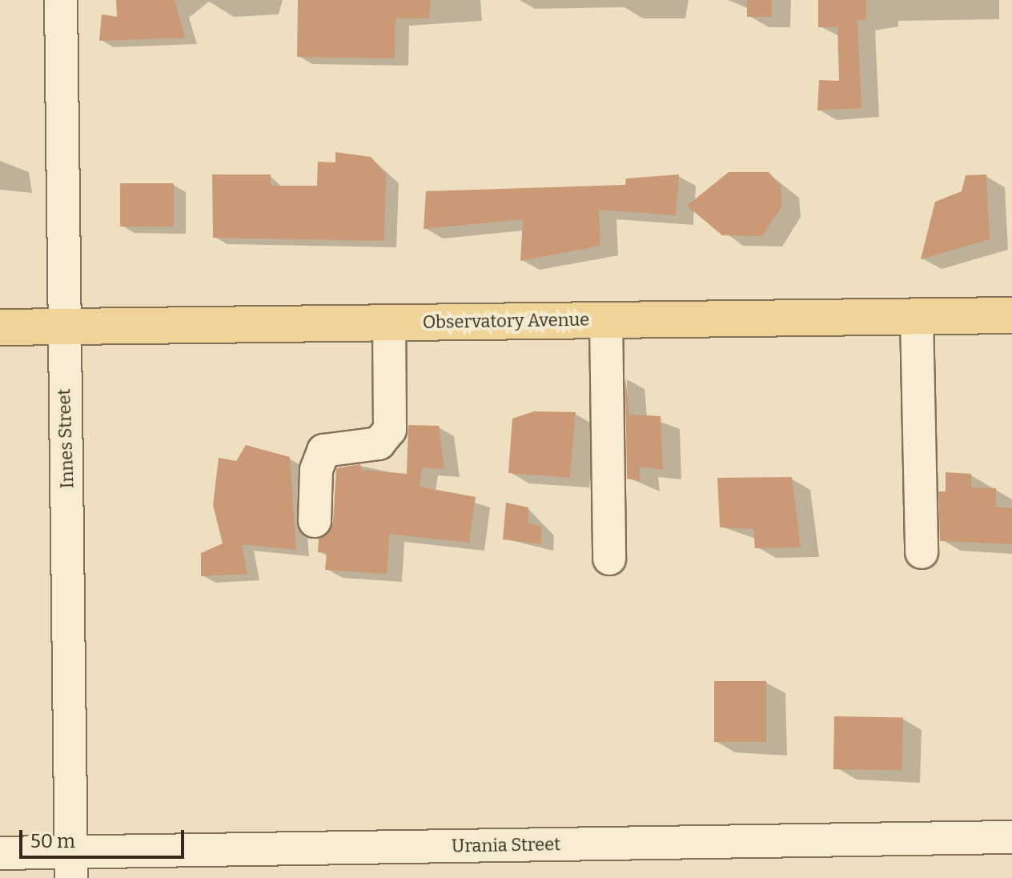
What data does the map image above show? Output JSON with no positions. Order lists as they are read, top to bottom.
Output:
{
  "streets": {
    "main road": ["Observatory Avenue"],
    "street": ["Innes Street", "Urania Street"]
  },
  "crossings": [
    ["Observatory Avenue", "Innes Street"],
    ["Innes Street", "Urania Street"]
  ],
  "scale_bar": "50 m"
}
